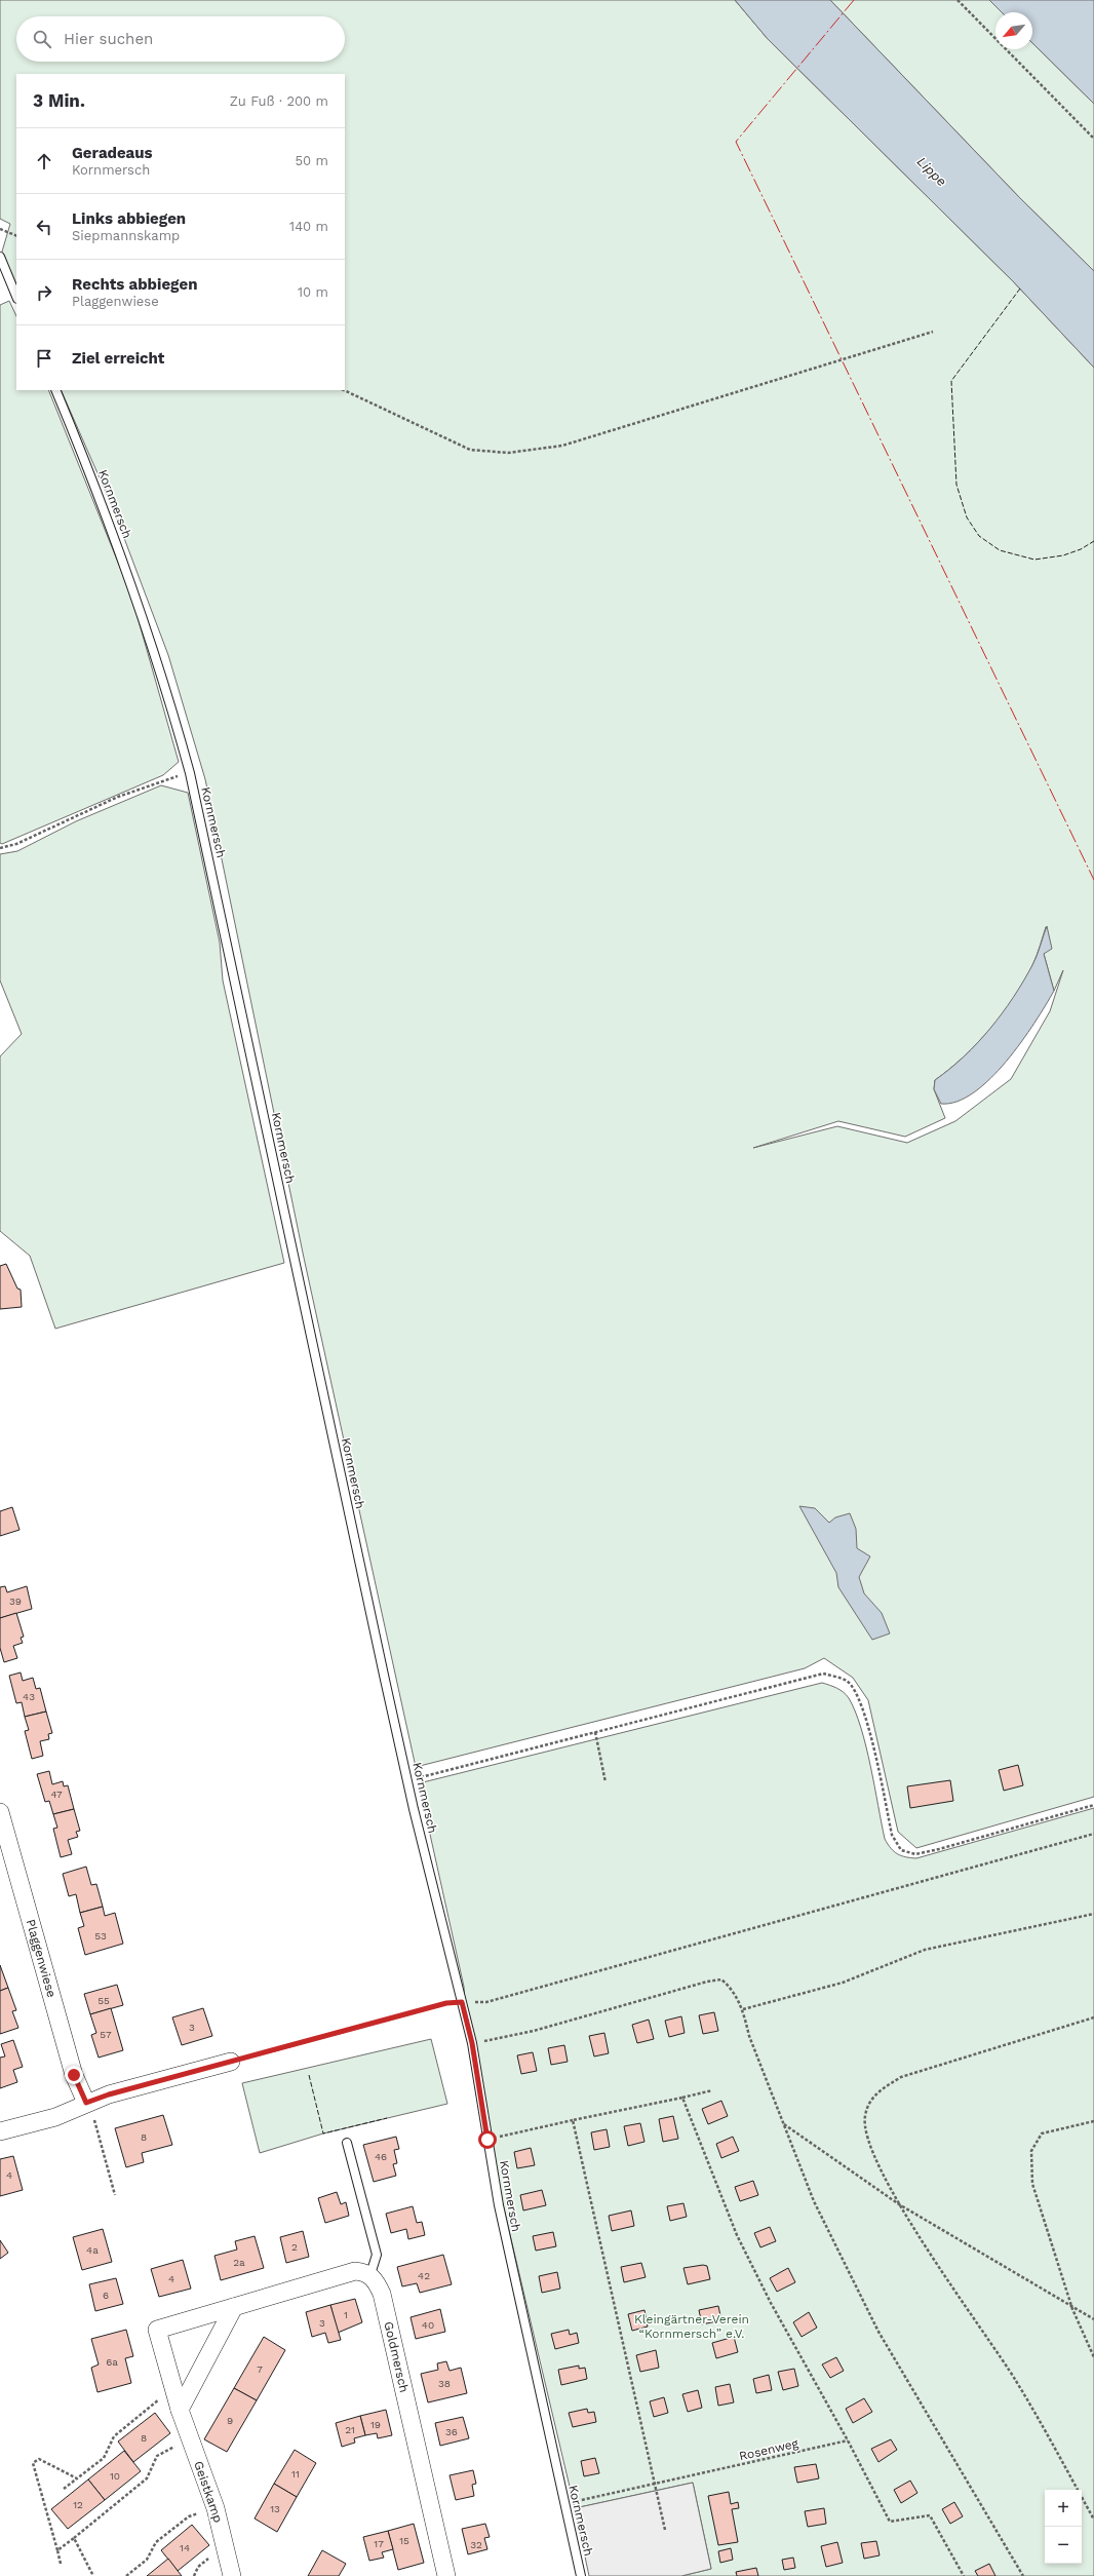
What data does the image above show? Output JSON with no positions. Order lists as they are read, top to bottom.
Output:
{
  "streets": {
    "street": ["Plaggenwiese", "Goldmersch", "Geistkamp"],
    "lane": ["Kornmersch"],
    "path": ["Rosenweg"]
  },
  "crossings": [
    ["Kornmersch", "Rosenweg"],
    ["Goldmersch", "Geistkamp"]
  ],
  "water": ["Lippe"],
  "parks": ["Kleingärtner-Verein “Kornmersch” e.V."],
  "house_numbers": [
    "39",
    "43",
    "47",
    "53",
    "55",
    "3",
    "57",
    "8",
    "46",
    "4",
    "2",
    "4a",
    "2a",
    "42",
    "4",
    "6",
    "1",
    "3",
    "40",
    "6a",
    "7",
    "38",
    "9",
    "19",
    "21",
    "36",
    "8",
    "11",
    "10",
    "12",
    "13",
    "15",
    "17",
    "32",
    "14"
  ],
  "north": "bottom left",
  "page": {
    "search": "Hier suchen",
    "heading": ["3 Min.", "Zu Fuß · 200 m"],
    "list": [
      ["Geradeaus", "Kornmersch", "50 m"],
      ["Links abbiegen", "Siepmannskamp", "140 m"],
      ["Rechts abbiegen", "Plaggenwiese", "10 m"],
      "Ziel erreicht"
    ],
    "map_buttons": ["+", "−"]
  }
}
